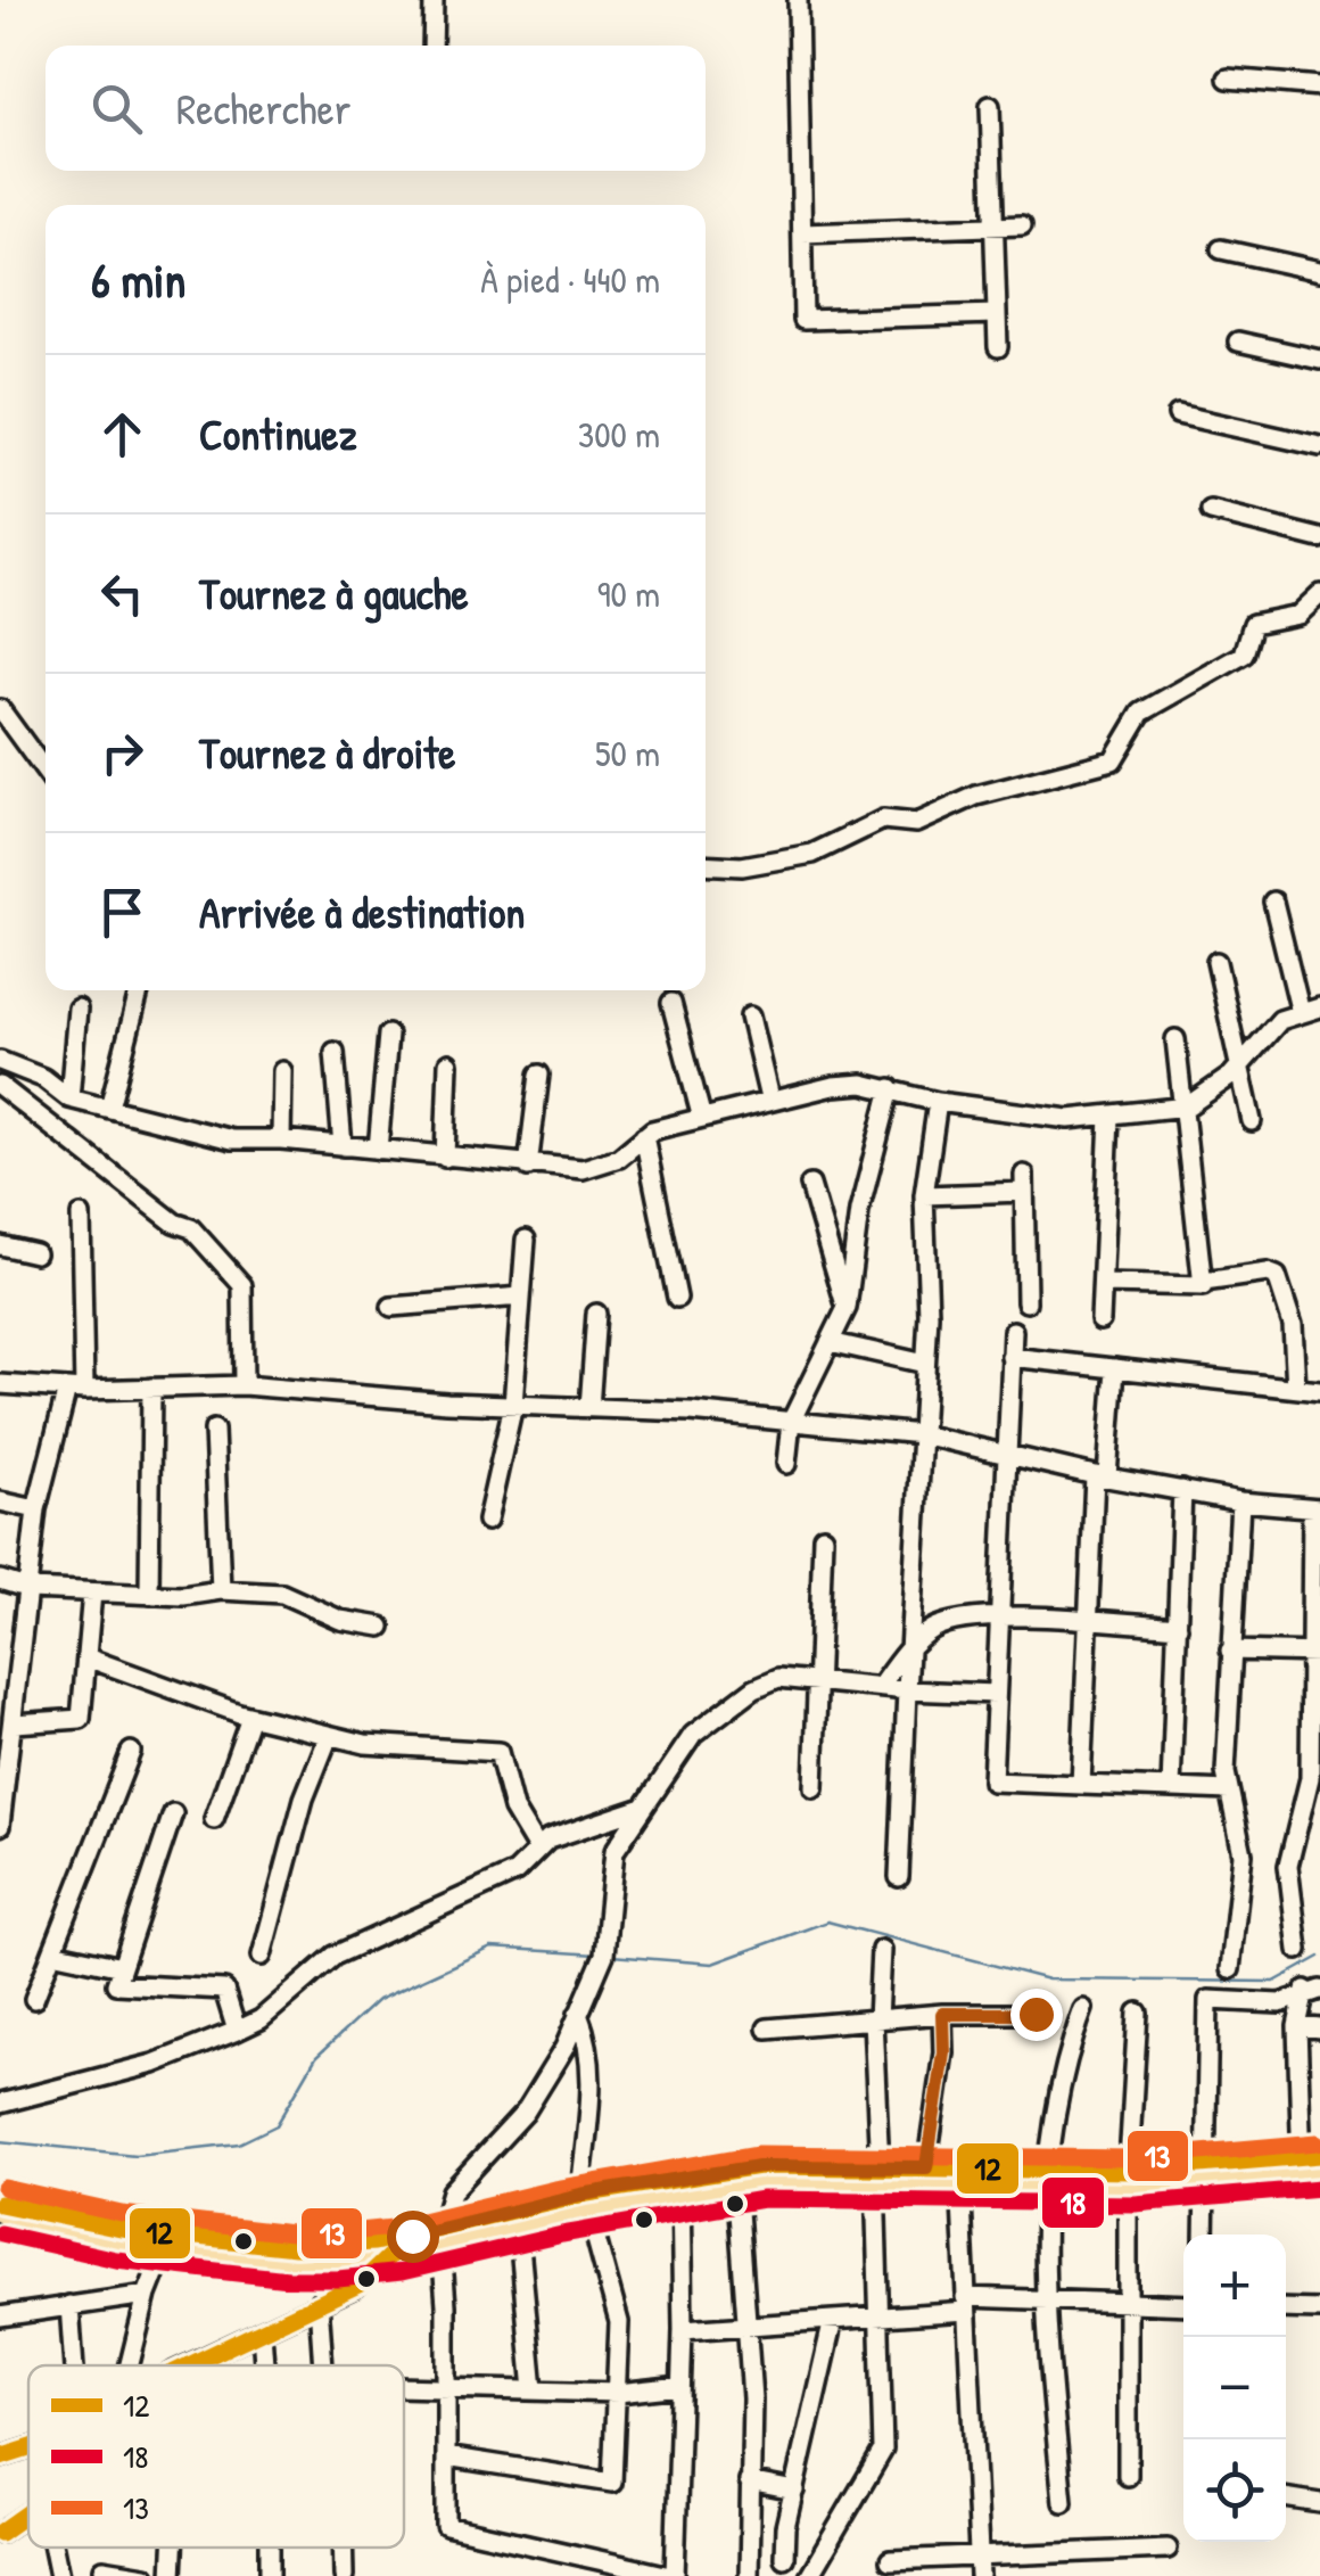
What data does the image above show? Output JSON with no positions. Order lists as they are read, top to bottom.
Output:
{
  "lines": ["transit line 13", "transit line 12", "transit line 18"],
  "legend": ["12", "18", "13"],
  "page": {
    "search": "Rechercher",
    "heading": ["6 min", "À pied · 440 m"],
    "list": [
      ["Continuez", "300 m"],
      ["Tournez à gauche", "90 m"],
      ["Tournez à droite", "50 m"],
      "Arrivée à destination"
    ],
    "map_buttons": ["+", "−"]
  }
}
